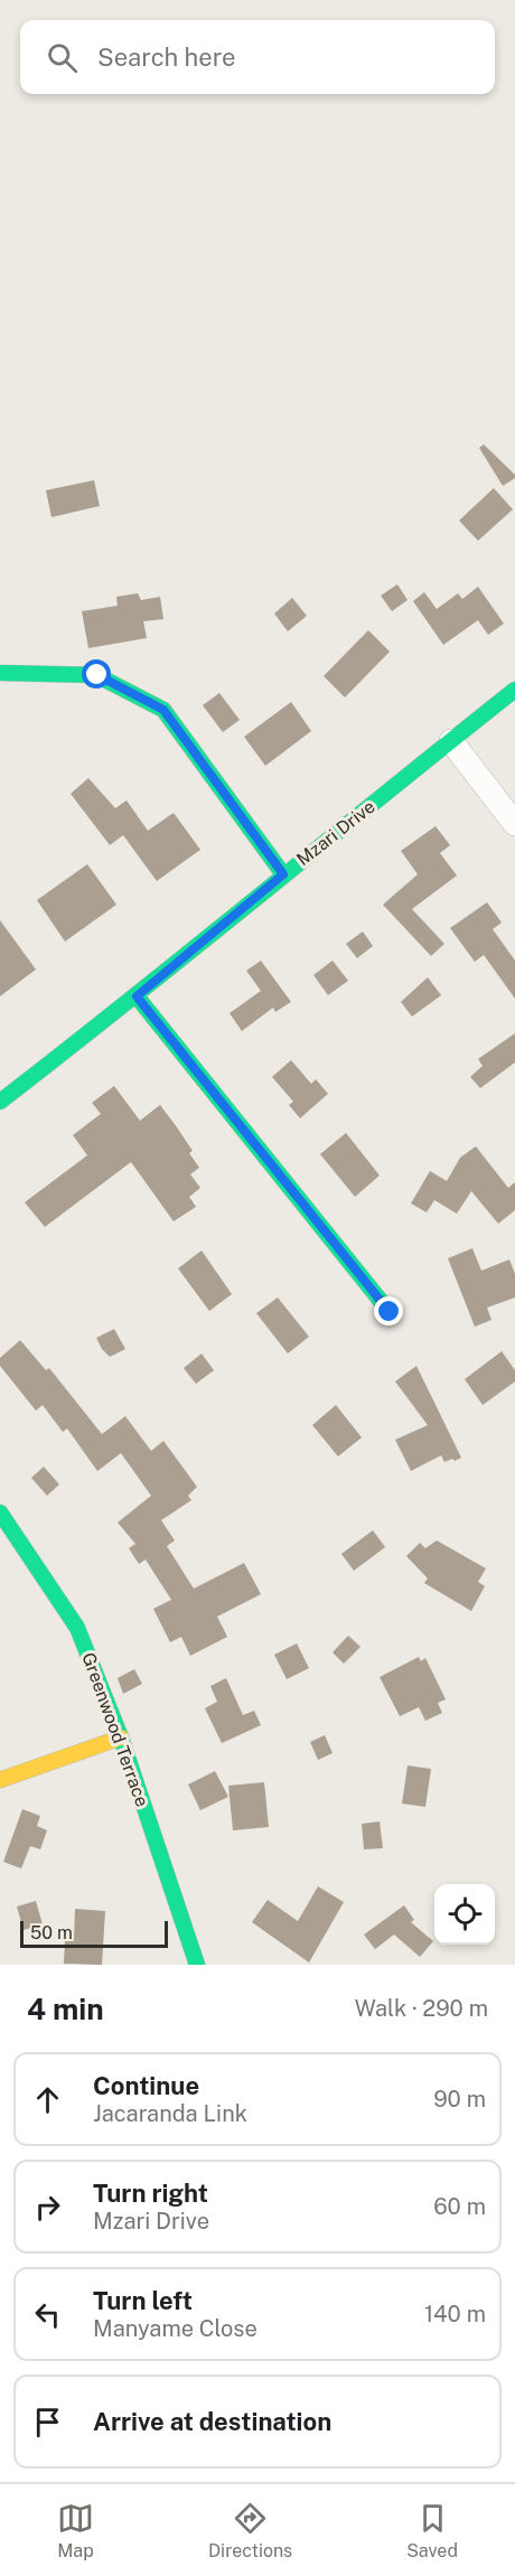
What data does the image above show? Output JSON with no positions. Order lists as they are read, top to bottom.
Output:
{
  "streets": {
    "street": ["Mzari Drive", "Greenwood Terrace"]
  },
  "scale_bar": "50 m",
  "page": {
    "search": "Search here",
    "scale": "50 m",
    "heading": ["4 min", "Walk · 290 m"],
    "list": [
      ["Continue", "Jacaranda Link", "90 m"],
      ["Turn right", "Mzari Drive", "60 m"],
      ["Turn left", "Manyame Close", "140 m"],
      "Arrive at destination"
    ],
    "nav": ["Map", "Directions", "Saved"]
  }
}
